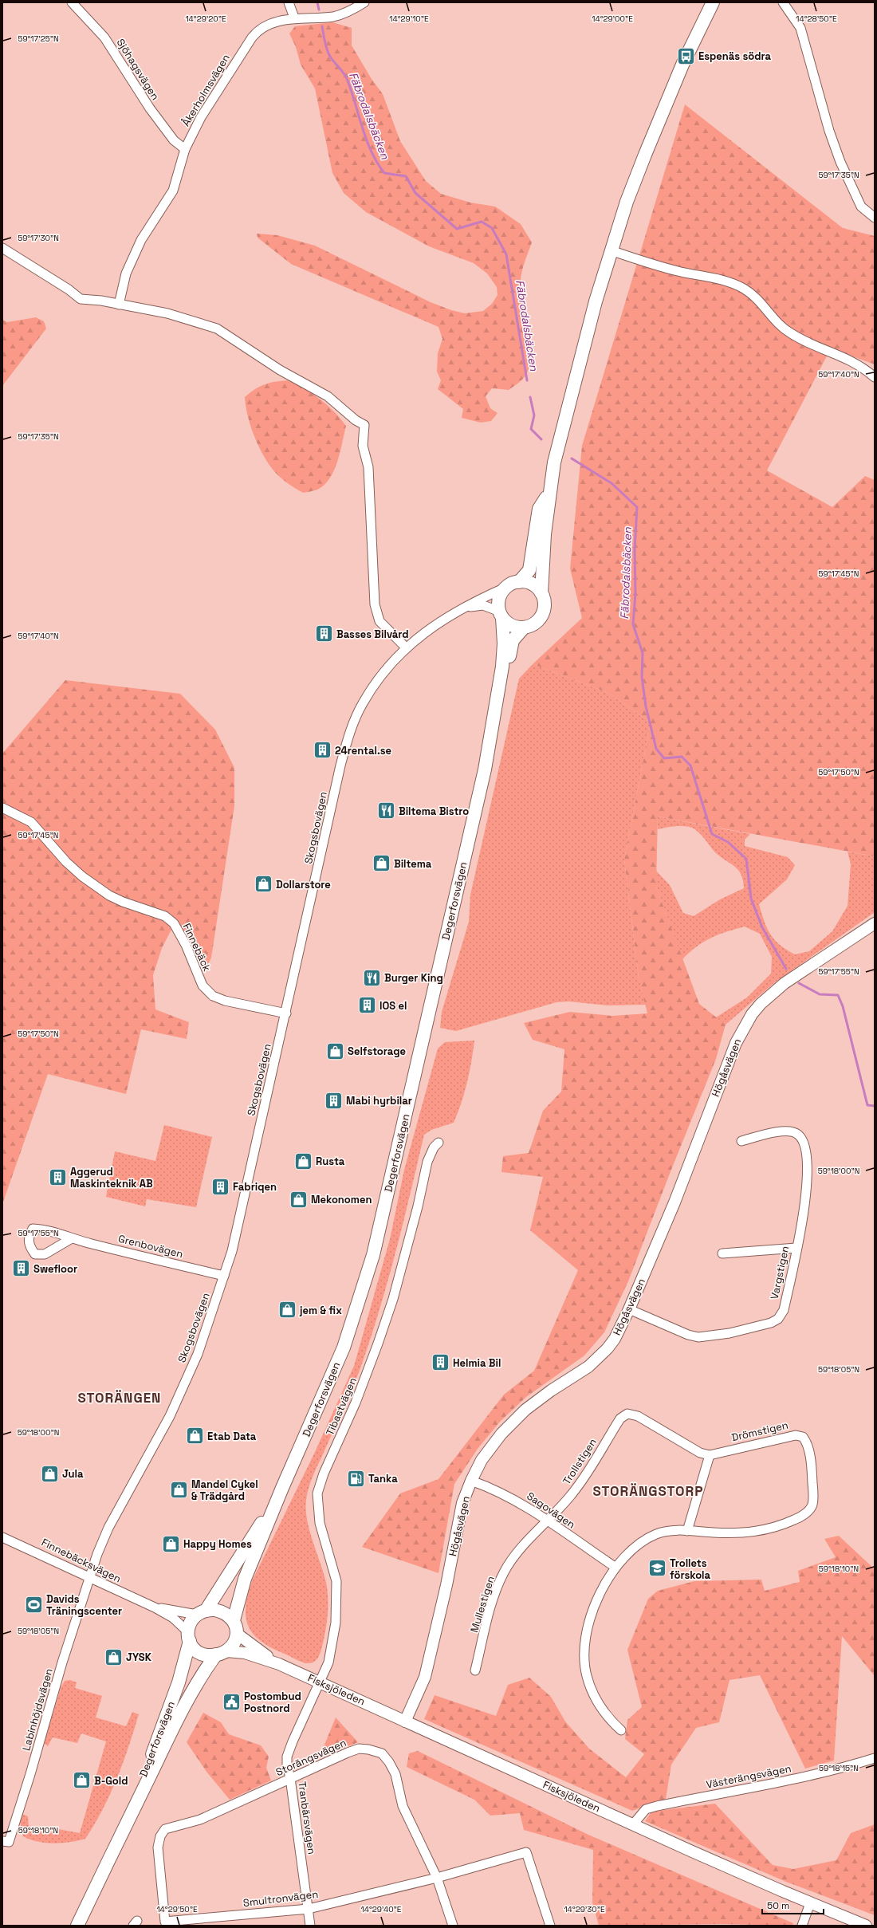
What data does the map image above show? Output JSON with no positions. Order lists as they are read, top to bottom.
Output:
{
  "streets": {
    "main road": ["Degerforsvägen"],
    "street": [
      "Sjöhagsvägen",
      "Åkerholmsvägen",
      "Skogsbovägen",
      "Finnebäck",
      "Högåsvägen",
      "Grenbovägen",
      "Vargstigen",
      "Tibastvägen",
      "Drömstigen",
      "Trollstigen",
      "Sagovägen",
      "Finnebäcksvägen",
      "Mullestigen",
      "Fisksjöleden",
      "Labinhöjdsvägen",
      "Storängsvägen",
      "Västerängsvägen",
      "Tranbärsvägen",
      "Smultronvägen"
    ]
  },
  "crossings": [
    ["Sjöhagsvägen", "Åkerholmsvägen"],
    ["Skogsbovägen", "Degerforsvägen"],
    ["Skogsbovägen", "Finnebäck"],
    ["Skogsbovägen", "Grenbovägen"],
    ["Skogsbovägen", "Finnebäcksvägen"],
    ["Skogsbovägen", "Labinhöjdsvägen"],
    ["Degerforsvägen", "Finnebäcksvägen"],
    ["Degerforsvägen", "Fisksjöleden"],
    ["Högåsvägen", "Vargstigen"],
    ["Högåsvägen", "Sagovägen"],
    ["Högåsvägen", "Fisksjöleden"],
    ["Tibastvägen", "Fisksjöleden"],
    ["Tibastvägen", "Tranbärsvägen"],
    ["Drömstigen", "Trollstigen"],
    ["Drömstigen", "Sagovägen"],
    ["Trollstigen", "Sagovägen"],
    ["Trollstigen", "Mullestigen"],
    ["Sagovägen", "Mullestigen"],
    ["Finnebäcksvägen", "Fisksjöleden"],
    ["Finnebäcksvägen", "Labinhöjdsvägen"],
    ["Fisksjöleden", "Västerängsvägen"],
    ["Fisksjöleden", "Tranbärsvägen"],
    ["Storängsvägen", "Tranbärsvägen"],
    ["Storängsvägen", "Smultronvägen"],
    ["Tranbärsvägen", "Smultronvägen"]
  ],
  "districts": ["STORÄNGEN", "STORÄNGSTORP"],
  "water": ["Fäbrodalsbäcken"],
  "places": {
    "bus stop": ["Espenäs södra"],
    "building": [
      "Basses Bilvård",
      "24rental.se",
      "IOS el",
      "Mabi hyrbilar",
      "Aggerud Maskinteknik AB",
      "Fabriqen",
      "Swefloor",
      "Helmia Bil"
    ],
    "restaurant": ["Biltema Bistro", "Burger King"],
    "shop": [
      "Biltema",
      "Dollarstore",
      "Selfstorage",
      "Rusta",
      "Mekonomen",
      "jem & fix",
      "Etab Data",
      "Jula",
      "Mandel Cykel & Trädgård",
      "Happy Homes",
      "JYSK",
      "B-Gold"
    ],
    "fuel station": ["Tanka"],
    "school or university": ["Trollets förskola"],
    "sports": ["Davids Träningscenter"],
    "public building": ["Postombud Postnord"]
  },
  "scale_bar": "50 m",
  "coordinates": [
    "14°29'20\"E",
    "14°29'10\"E",
    "14°29'00\"E",
    "14°28'50\"E",
    "59°17'25\"N",
    "59°17'35\"N",
    "59°17'30\"N",
    "59°17'40\"N",
    "59°17'45\"N",
    "59°17'50\"N",
    "59°17'55\"N",
    "59°18'00\"N",
    "59°18'05\"N",
    "59°18'10\"N",
    "59°18'15\"N",
    "14°29'50\"E",
    "14°29'40\"E",
    "14°29'30\"E"
  ]
}
